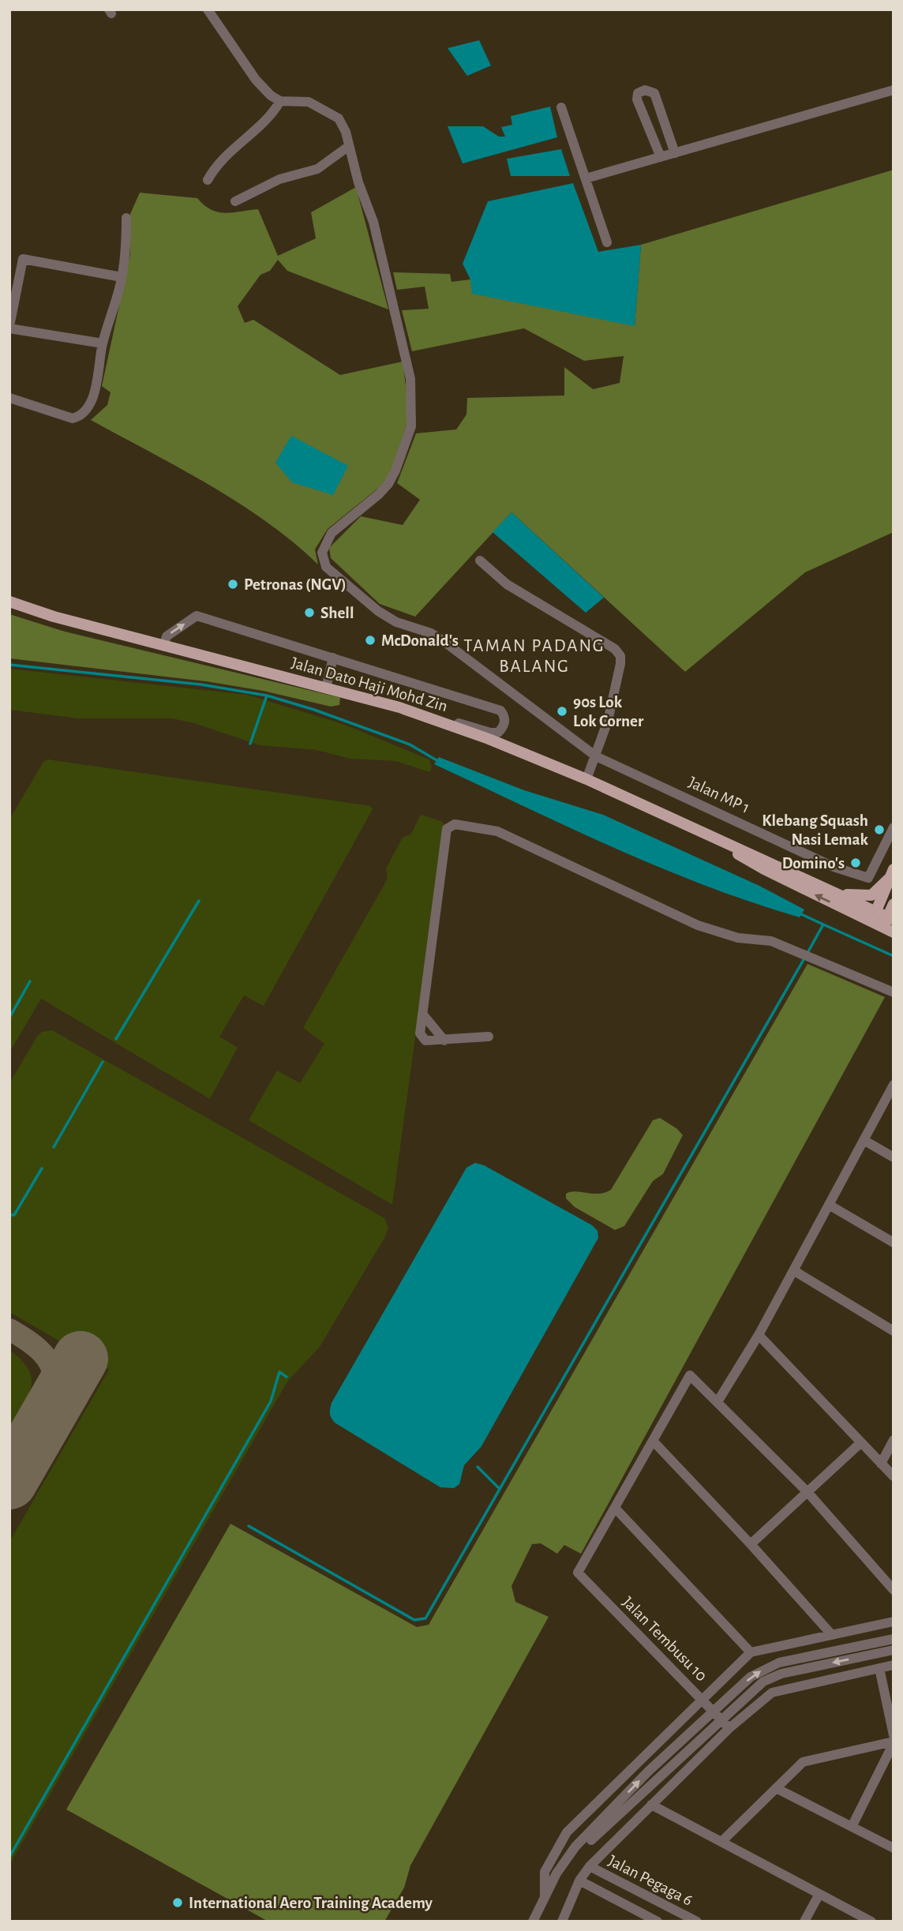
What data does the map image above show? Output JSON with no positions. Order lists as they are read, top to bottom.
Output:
{
  "streets": {
    "main road": ["Jalan Dato Haji Mohd Zin"],
    "street": ["Jalan MP 1", "Jalan Tembusu 10", "Jalan Pegaga 6"]
  },
  "districts": ["TAMAN PADANG BALANG"],
  "places": [
    "Petronas (NGV)",
    "Shell",
    "McDonald's",
    "90s Lok Lok Corner",
    "Klebang Squash Nasi Lemak",
    "Domino's",
    "International Aero Training Academy"
  ]
}
